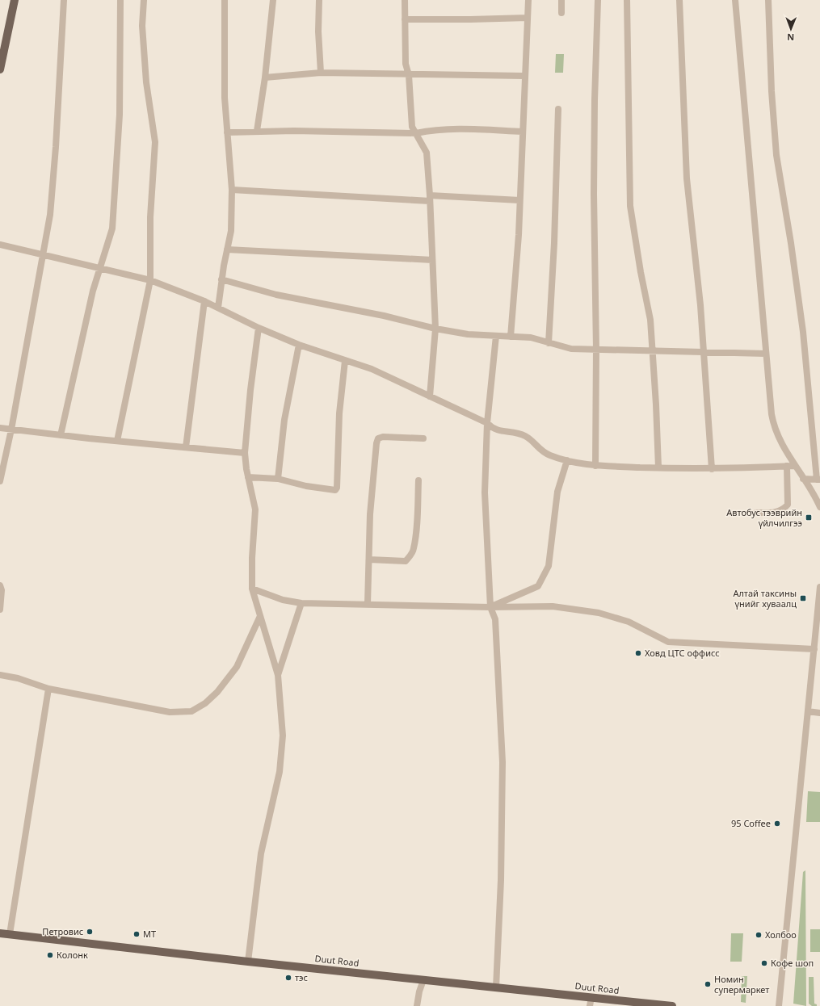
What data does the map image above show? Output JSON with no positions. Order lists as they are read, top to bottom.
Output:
{
  "streets": {
    "main road": ["Duut Road"]
  },
  "places": {
    "transit": ["Автобус тээврийн үйлчилгээ", "Алтай таксины үнийг хуваалц"],
    "other": [
      "Ховд ЦТС оффисс",
      "95 Coffee",
      "Петровиc",
      "MT",
      "Холбоо",
      "Колонк",
      "Кофе шоп",
      "тэс",
      "Номин супермаркет"
    ]
  },
  "north": "bottom"
}
